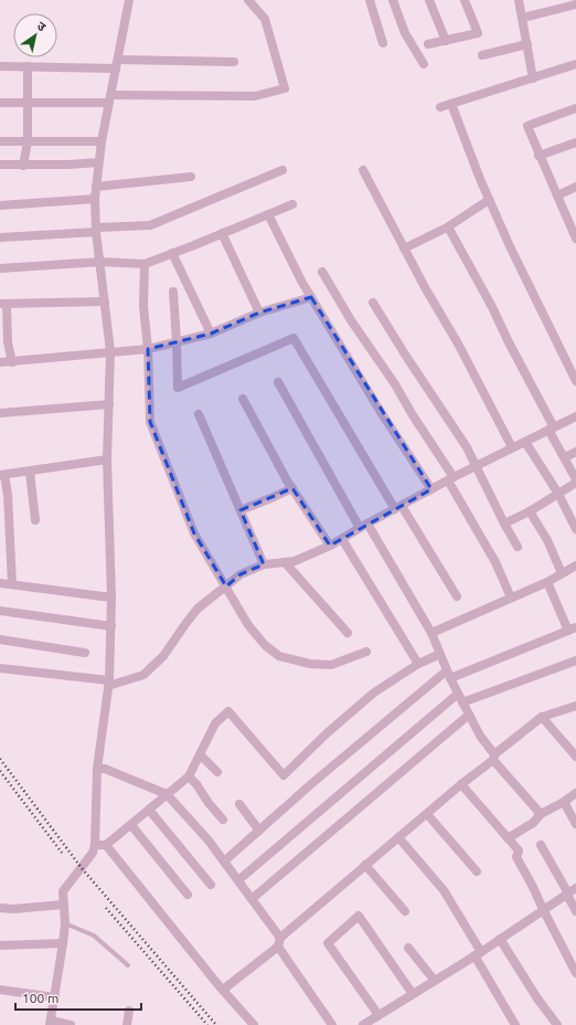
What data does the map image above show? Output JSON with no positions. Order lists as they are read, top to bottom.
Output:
{
  "scale_bar": "100 m",
  "north": "top right"
}
